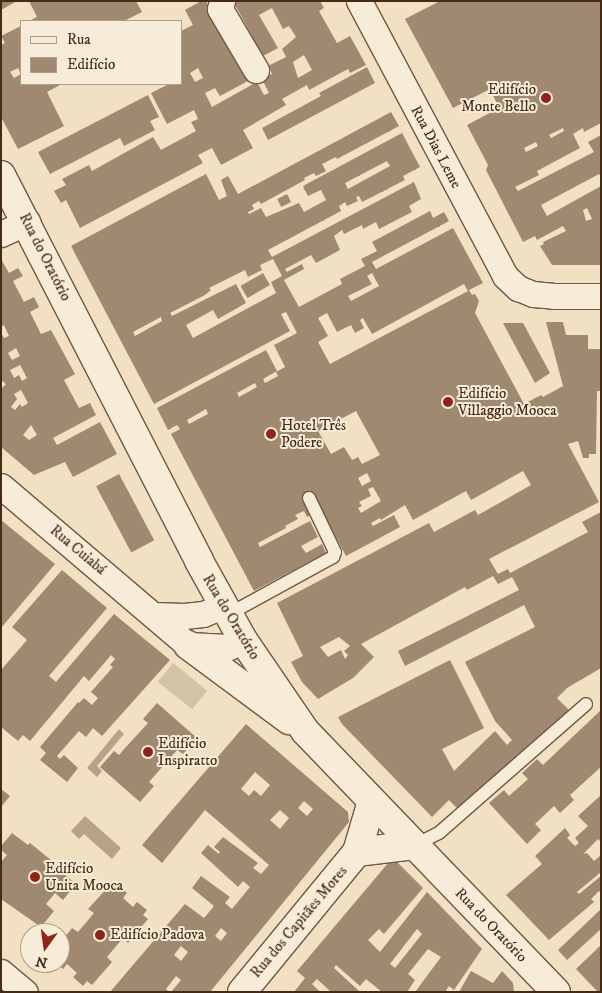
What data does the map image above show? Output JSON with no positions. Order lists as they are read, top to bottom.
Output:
{
  "streets": {
    "street": [
      "Rua Dias Leme",
      "Rua do Oratório",
      "Rua Cuiabá",
      "Rua dos Capitães Mores"
    ]
  },
  "crossings": [
    ["Rua do Oratório", "Rua dos Capitães Mores"]
  ],
  "places": [
    "Edifício Monte Bello",
    "Edifício Villaggio Mooca",
    "Hotel Três Podere",
    "Edifício Inspiratto",
    "Edifício Unita Mooca",
    "Edifício Padova"
  ],
  "legend": ["Rua", "Edifício"],
  "north": "bottom"
}
